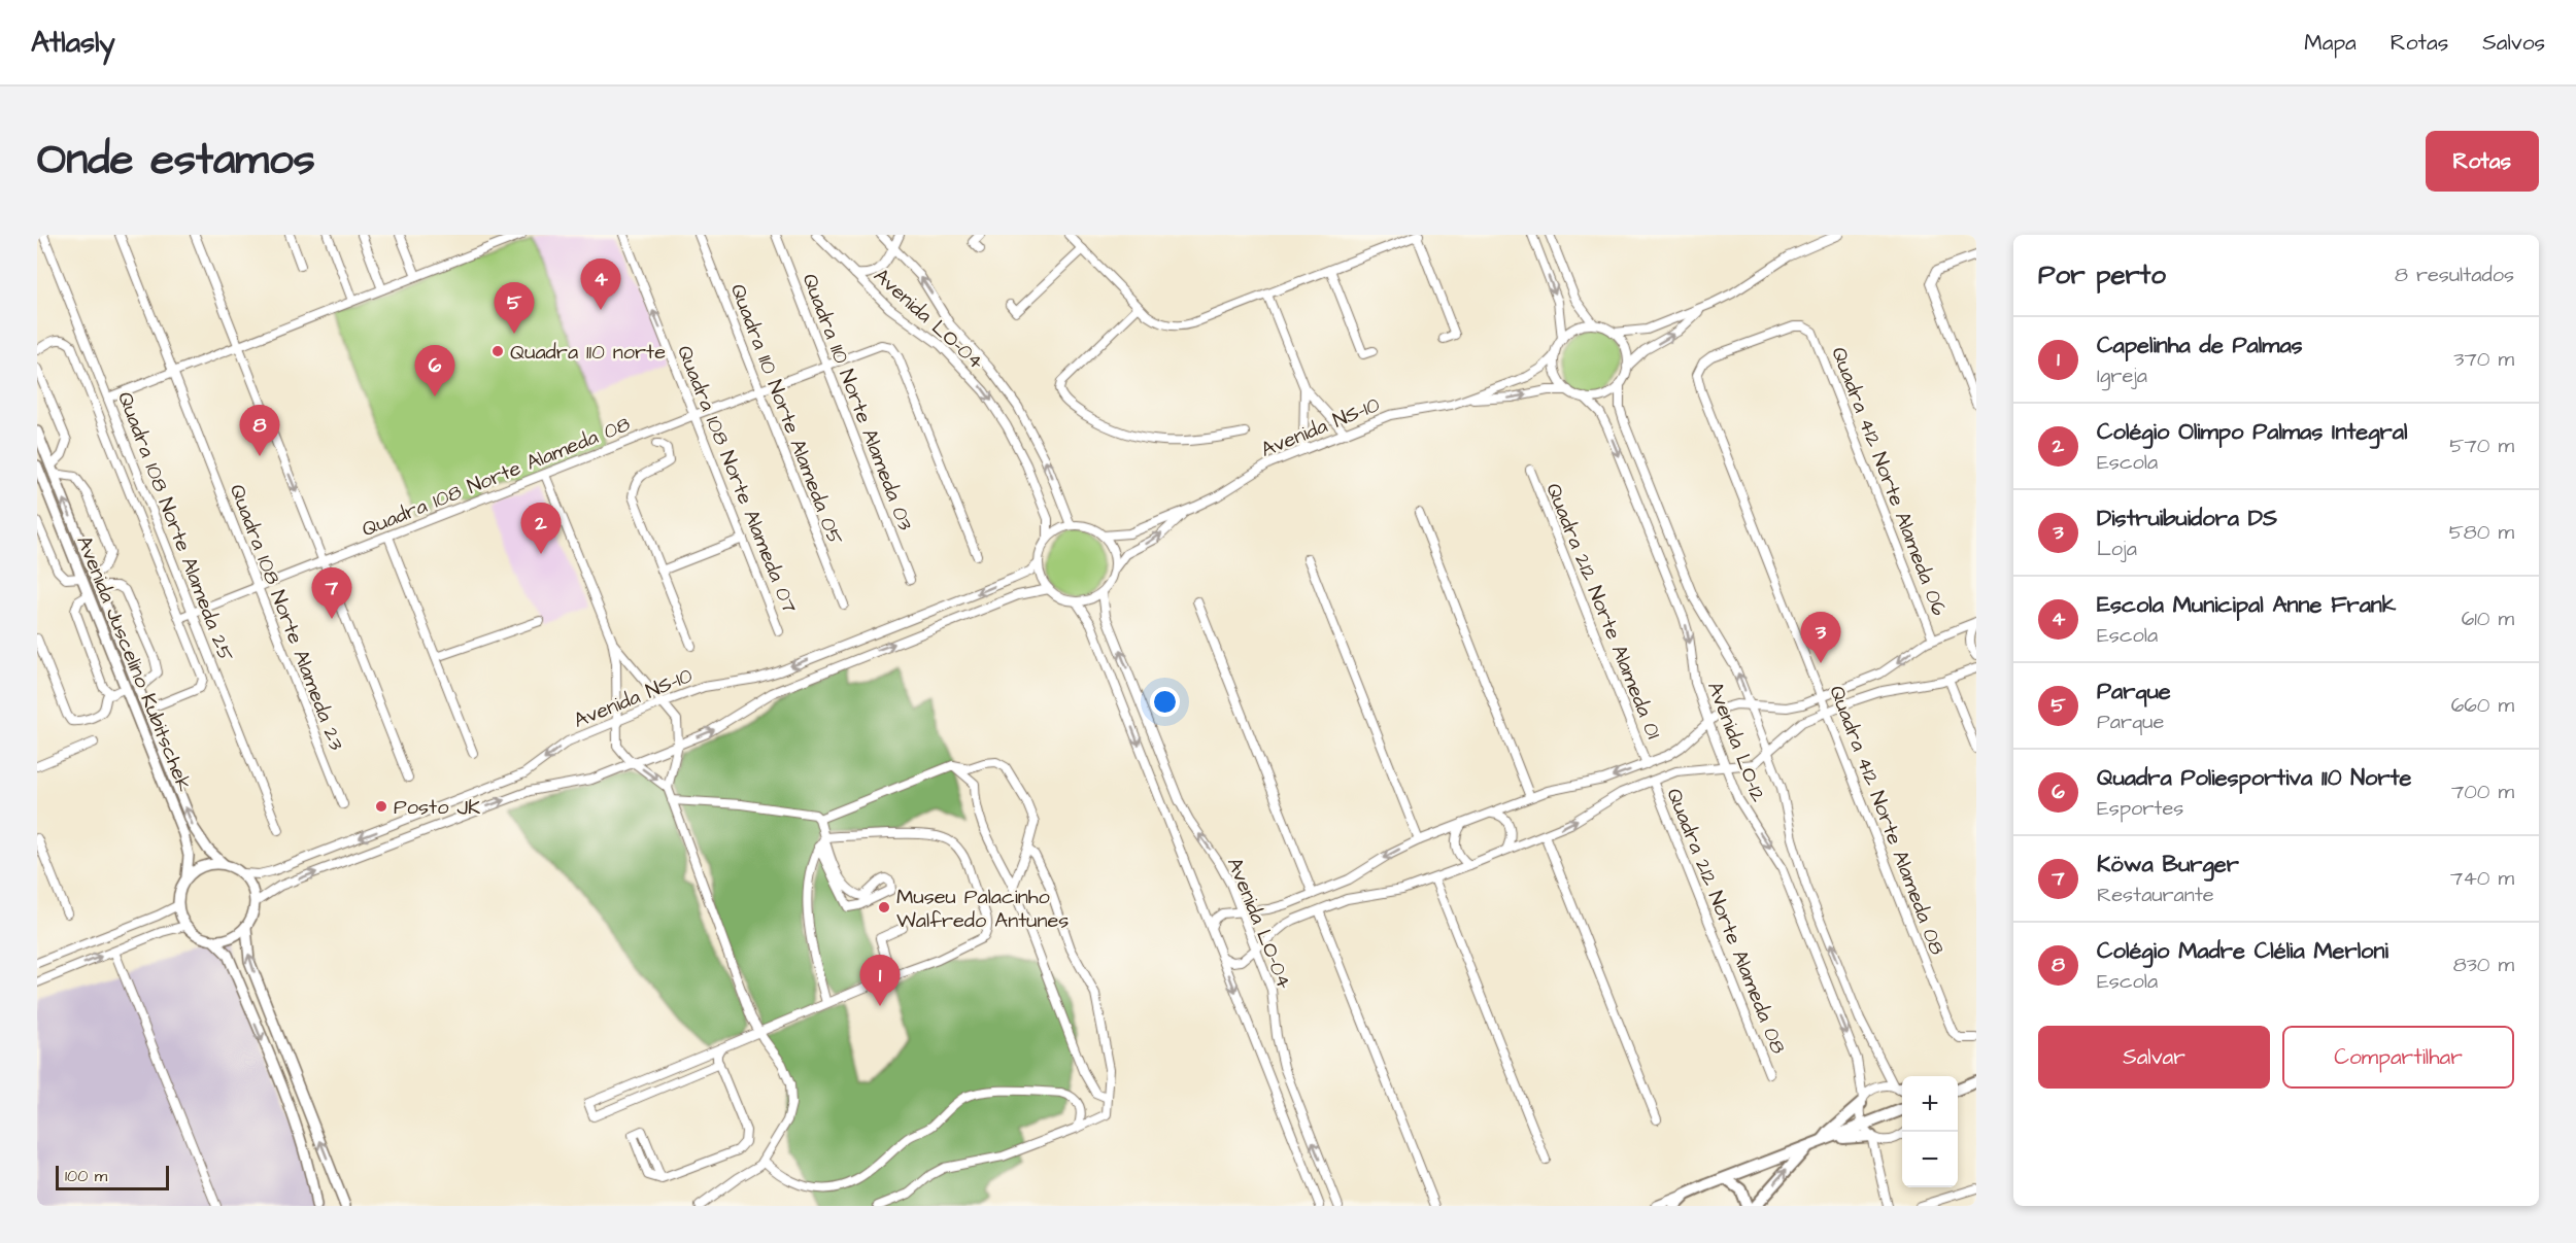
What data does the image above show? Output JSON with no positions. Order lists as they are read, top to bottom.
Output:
{
  "streets": {
    "main road": ["Avenida Juscelino Kubitschek"],
    "street": [
      "Avenida LO-04",
      "Quadra 110 Norte Alameda 03",
      "Quadra 110 Norte Alameda 05",
      "Avenida NS-10",
      "Quadra 108 Norte Alameda 08",
      "Quadra 108 Norte Alameda 07",
      "Quadra 412 Norte Alameda 06",
      "Quadra 108 Norte Alameda 25",
      "Quadra 212 Norte Alameda 01",
      "Quadra 108 Norte Alameda 23",
      "Avenida LO-12",
      "Quadra 412 Norte Alameda 08",
      "Quadra 212 Norte Alameda 08"
    ]
  },
  "crossings": [
    ["Avenida LO-04", "Avenida NS-10"],
    ["Quadra 110 Norte Alameda 03", "Quadra 108 Norte Alameda 08"],
    ["Quadra 110 Norte Alameda 05", "Quadra 108 Norte Alameda 08"],
    ["Avenida NS-10", "Avenida Juscelino Kubitschek"],
    ["Avenida NS-10", "Avenida LO-12"],
    ["Quadra 108 Norte Alameda 08", "Quadra 108 Norte Alameda 07"],
    ["Quadra 108 Norte Alameda 08", "Quadra 108 Norte Alameda 25"],
    ["Quadra 108 Norte Alameda 08", "Quadra 108 Norte Alameda 23"],
    ["Quadra 412 Norte Alameda 06", "Quadra 412 Norte Alameda 08"]
  ],
  "one_way": ["Quadra 108 Norte Alameda 07"],
  "places": ["Quadra 110 norte", "Posto JK", "Museu Palacinho Walfredo Antunes"],
  "scale_bar": "100 m",
  "page": {
    "header": "Atlasly",
    "nav": ["Mapa", "Rotas", "Salvos"],
    "title": "Onde estamos",
    "buttons": [
      "Rotas",
      ["Salvar", "Compartilhar"]
    ],
    "heading": ["Por perto", "8 resultados"],
    "pins": [
      "4",
      "5",
      "6",
      "8",
      "2",
      "7",
      "3",
      "1"
    ],
    "list": [
      {
        "mark": "1",
        "name": "Capelinha de Palmas",
        "note": "Igreja",
        "value": "370 m"
      },
      {
        "mark": "2",
        "name": "Colégio Olimpo Palmas Integral",
        "note": "Escola",
        "value": "570 m"
      },
      {
        "mark": "3",
        "name": "Distruibuidora DS",
        "note": "Loja",
        "value": "580 m"
      },
      {
        "mark": "4",
        "name": "Escola Municipal Anne Frank",
        "note": "Escola",
        "value": "610 m"
      },
      {
        "mark": "5",
        "name": "Parque",
        "note": "Parque",
        "value": "660 m"
      },
      {
        "mark": "6",
        "name": "Quadra Poliesportiva 110 Norte",
        "note": "Esportes",
        "value": "700 m"
      },
      {
        "mark": "7",
        "name": "Köwa Burger",
        "note": "Restaurante",
        "value": "740 m"
      },
      {
        "mark": "8",
        "name": "Colégio Madre Clélia Merloni",
        "note": "Escola",
        "value": "830 m"
      }
    ],
    "map_buttons": ["+", "−"],
    "scale": "100 m"
  }
}
